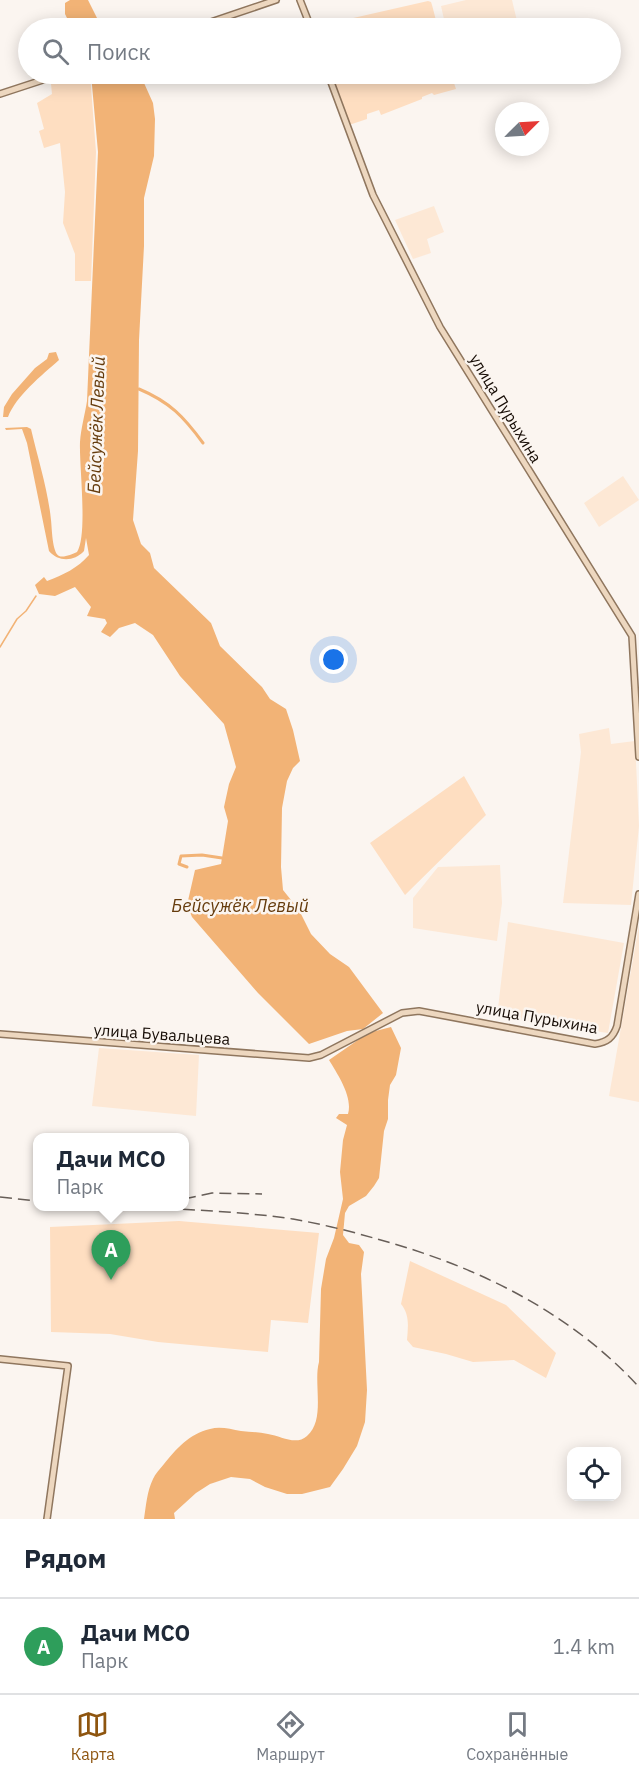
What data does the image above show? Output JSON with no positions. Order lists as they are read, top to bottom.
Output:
{
  "streets": {
    "street": ["улица Пурыхина", "улица Бувальцева"]
  },
  "crossings": [
    ["улица Пурыхина", "улица Бувальцева"]
  ],
  "water": ["Бейсужёк Левый"],
  "north": "top right",
  "page": {
    "search": "Поиск",
    "popup": ["Дачи МСО", "Парк"],
    "pins": "A",
    "heading": "Рядом",
    "list": [
      {
        "mark": "A",
        "name": "Дачи МСО",
        "note": "Парк",
        "value": "1.4 km"
      }
    ],
    "nav": ["Карта", "Маршрут", "Сохранённые"]
  }
}
